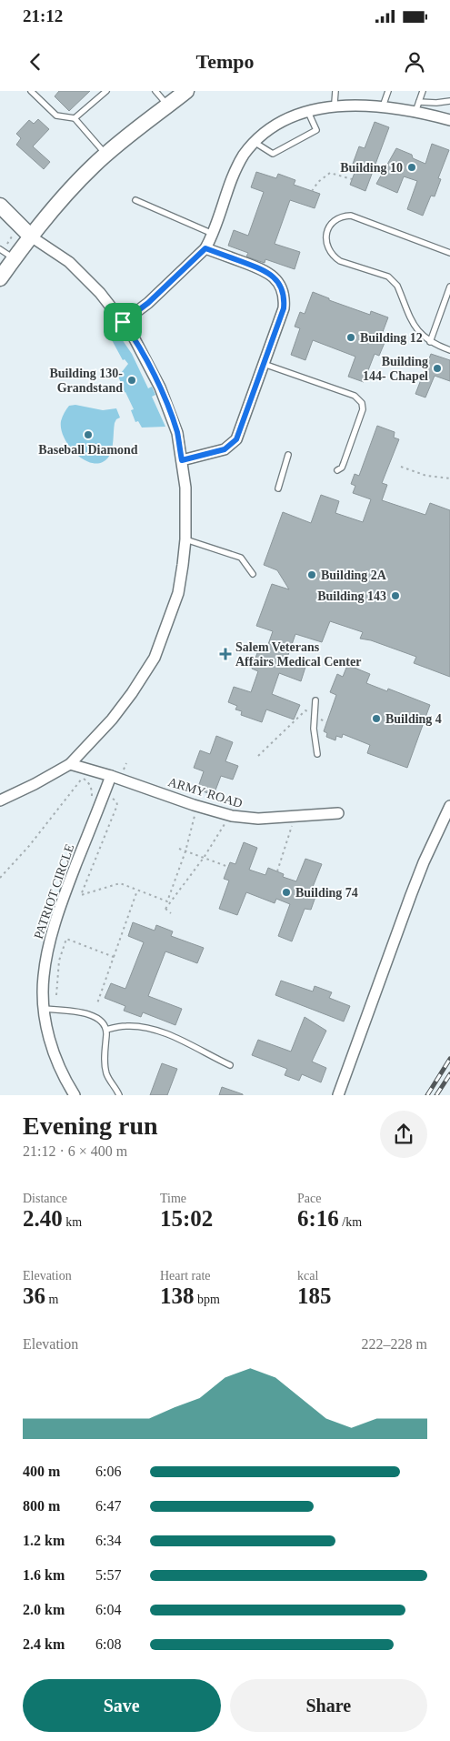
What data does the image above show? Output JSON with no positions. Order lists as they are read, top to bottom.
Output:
{
  "streets": {
    "street": ["ARMY ROAD", "PATRIOT CIRCLE"]
  },
  "crossings": [
    ["ARMY ROAD", "PATRIOT CIRCLE"]
  ],
  "places": {
    "other": [
      "Building 10",
      "Building 12",
      "Building 144- Chapel",
      "Building 130- Grandstand",
      "Baseball Diamond",
      "Building 2A",
      "Building 143",
      "Building 4",
      "Building 74"
    ],
    "health": ["Salem Veterans Affairs Medical Center"]
  },
  "page": {
    "status": "21:12",
    "header": "Tempo",
    "heading": ["Evening run", "21:12 · 6 × 400 m"],
    "stats": [
      ["Distance", "2.40 km"],
      ["Time", "15:02"],
      ["Pace", "6:16 /km"],
      ["Elevation", "36 m"],
      ["Heart rate", "138 bpm"],
      ["kcal", "185"]
    ],
    "chart": ["Elevation", "222–228 m"],
    "list": [
      {
        "name": "400 m",
        "note": "6:06"
      },
      {
        "name": "800 m",
        "note": "6:47"
      },
      {
        "name": "1.2 km",
        "note": "6:34"
      },
      {
        "name": "1.6 km",
        "note": "5:57"
      },
      {
        "name": "2.0 km",
        "note": "6:04"
      },
      {
        "name": "2.4 km",
        "note": "6:08"
      }
    ],
    "buttons": ["Save", "Share"]
  }
}
